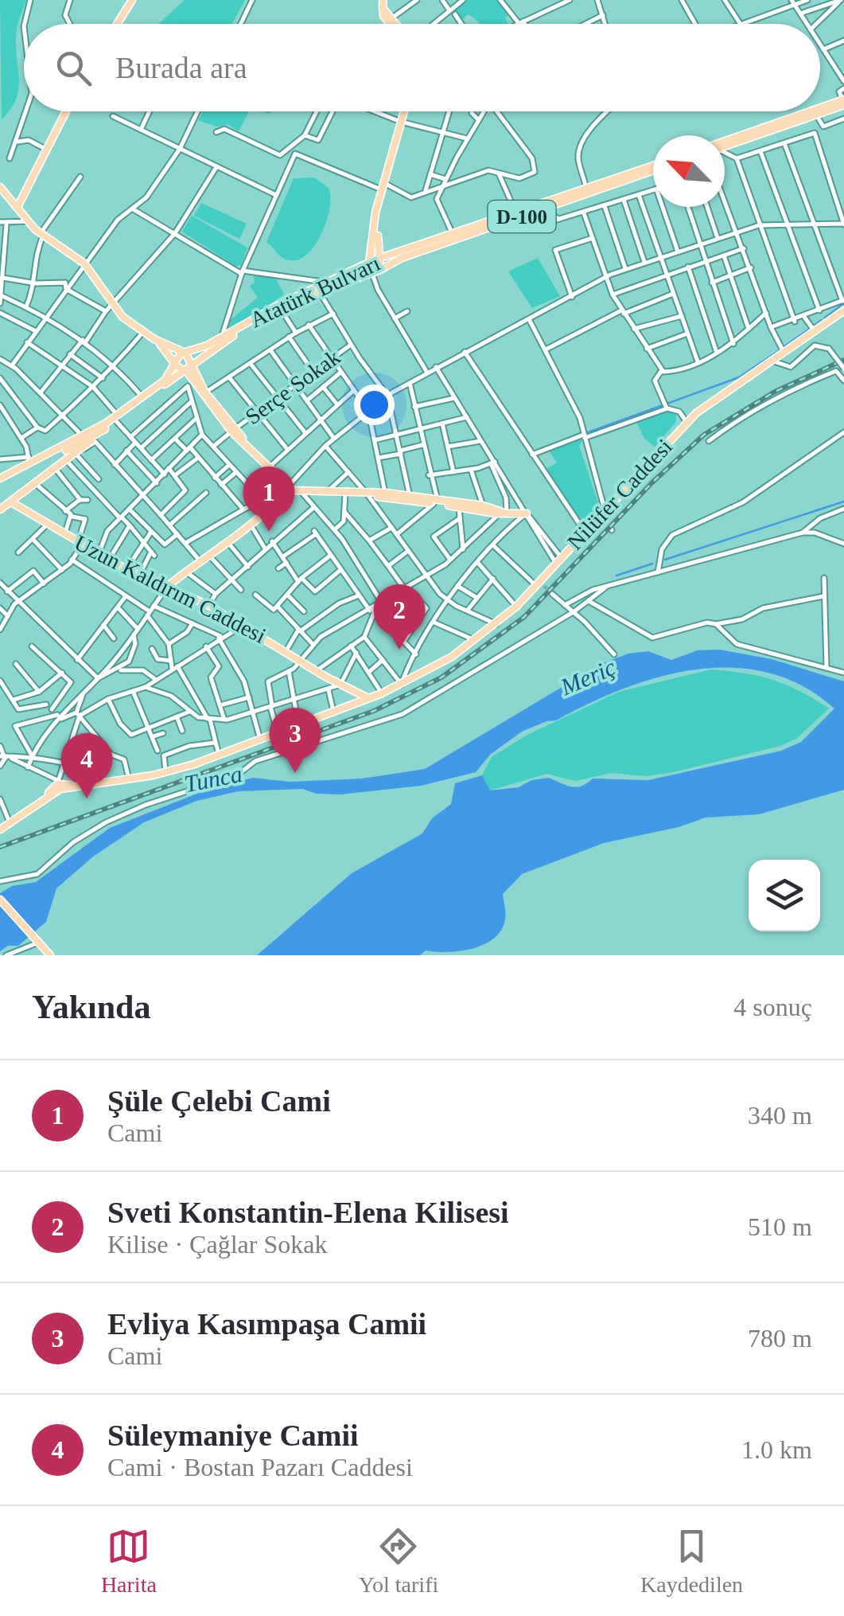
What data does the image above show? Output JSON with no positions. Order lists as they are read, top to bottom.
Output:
{
  "streets": {
    "main road": [
      "D-100",
      "Atatürk Bulvarı",
      "Nilüfer Caddesi",
      "Uzun Kaldırım Caddesi"
    ],
    "street": ["Serçe Sokak"]
  },
  "crossings": [
    ["Nilüfer Caddesi", "Uzun Kaldırım Caddesi"]
  ],
  "water": ["Meriç", "Tunca"],
  "north": "top left",
  "page": {
    "search": "Burada ara",
    "pins": [
      "1",
      "2",
      "3",
      "4"
    ],
    "heading": ["Yakında", "4 sonuç"],
    "list": [
      {
        "mark": "1",
        "name": "Şüle Çelebi Cami",
        "note": "Cami",
        "value": "340 m"
      },
      {
        "mark": "2",
        "name": "Sveti Konstantin-Elena Kilisesi",
        "note": "Kilise · Çağlar Sokak",
        "value": "510 m"
      },
      {
        "mark": "3",
        "name": "Evliya Kasımpaşa Camii",
        "note": "Cami",
        "value": "780 m"
      },
      {
        "mark": "4",
        "name": "Süleymaniye Camii",
        "note": "Cami · Bostan Pazarı Caddesi",
        "value": "1.0 km"
      }
    ],
    "nav": ["Harita", "Yol tarifi", "Kaydedilen"]
  }
}
